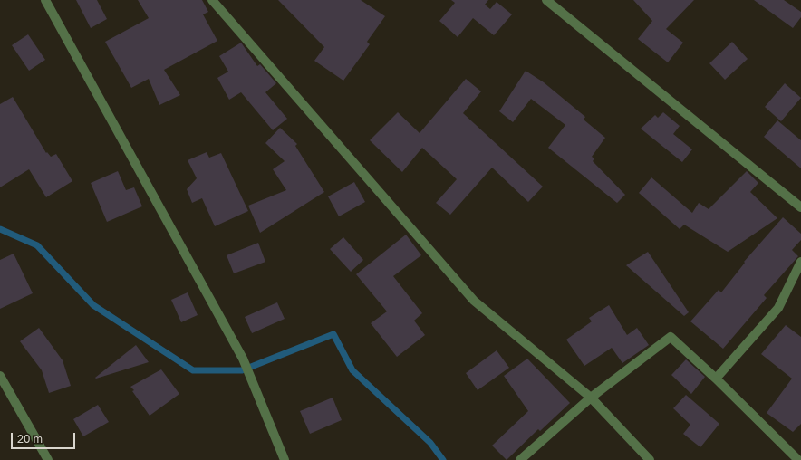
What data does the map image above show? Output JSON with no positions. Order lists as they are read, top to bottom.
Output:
{
  "scale_bar": "20 m"
}
